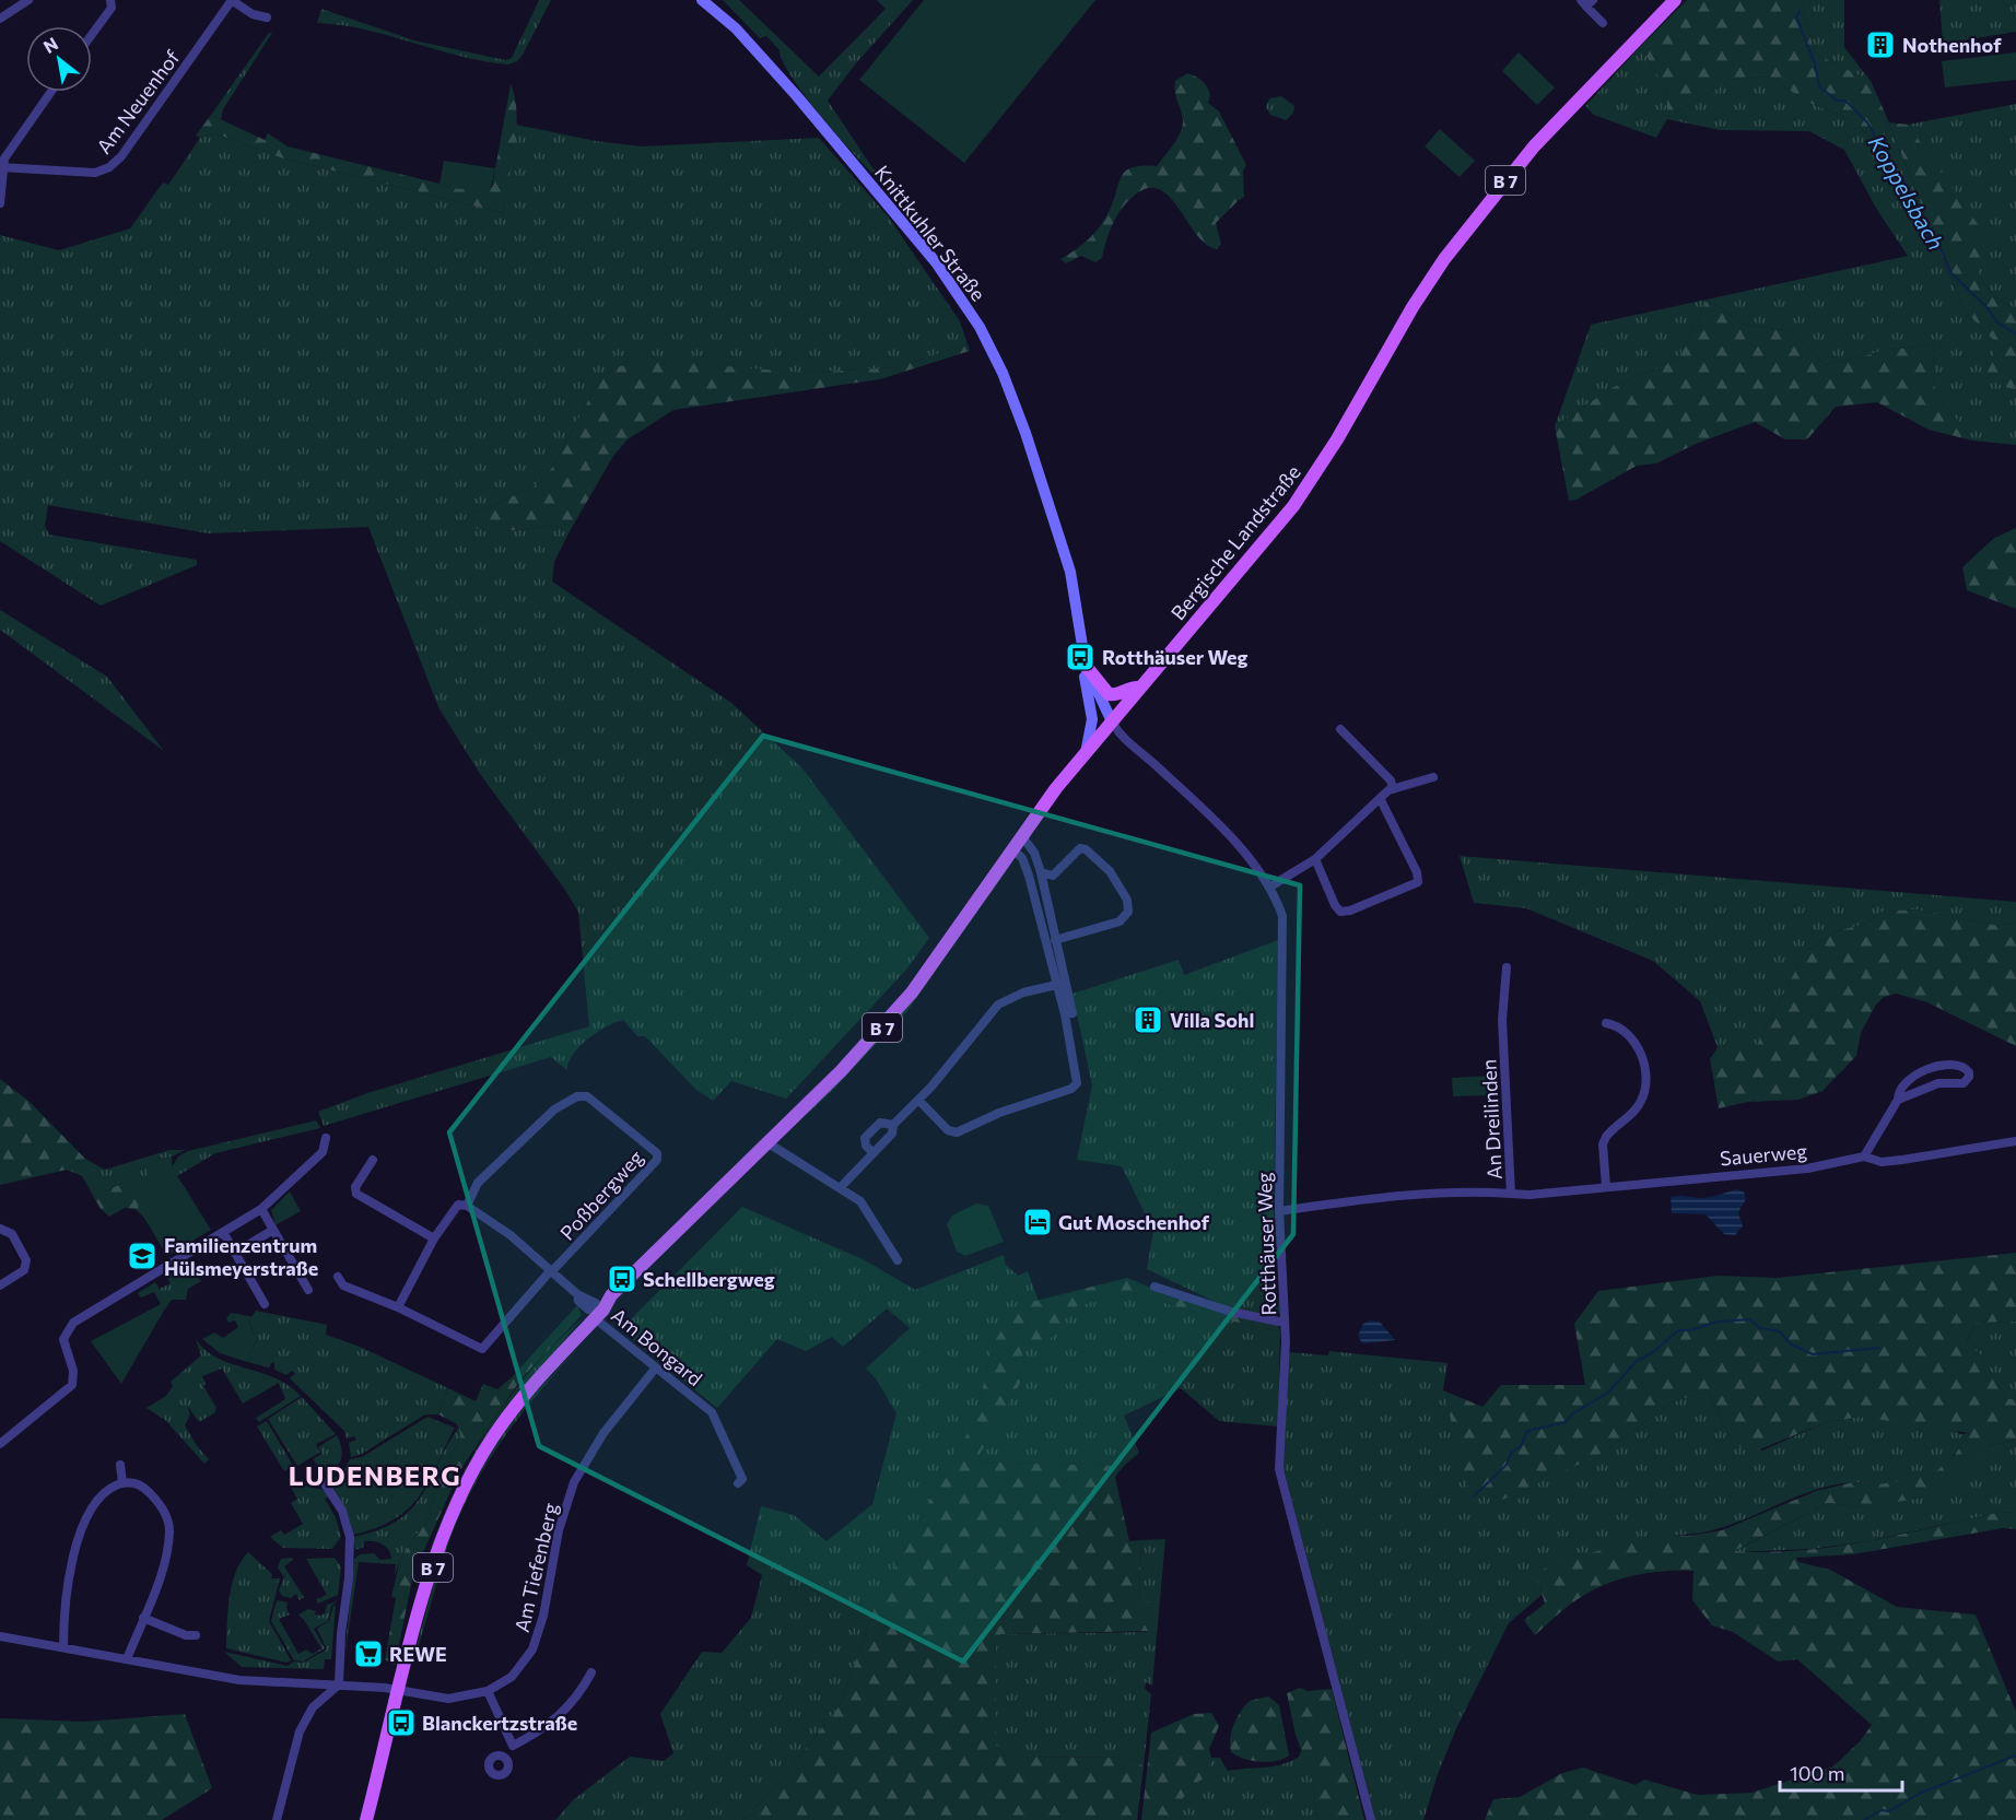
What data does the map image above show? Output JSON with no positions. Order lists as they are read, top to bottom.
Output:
{
  "streets": {
    "main road": ["B 7", "Bergische Landstraße"],
    "street": [
      "Am Neuenhof",
      "Knittkuhler Straße",
      "An Dreilinden",
      "Sauerweg",
      "Poßbergweg",
      "Rotthäuser Weg",
      "Am Bongard",
      "Am Tiefenberg"
    ]
  },
  "crossings": [
    ["Knittkuhler Straße", "Bergische Landstraße"],
    ["Knittkuhler Straße", "Rotthäuser Weg"],
    ["Bergische Landstraße", "Rotthäuser Weg"],
    ["Bergische Landstraße", "Am Bongard"],
    ["Bergische Landstraße", "Am Tiefenberg"],
    ["An Dreilinden", "Sauerweg"],
    ["An Dreilinden", "Rotthäuser Weg"],
    ["Am Bongard", "Am Tiefenberg"]
  ],
  "districts": ["LUDENBERG"],
  "water": ["Koppelsbach"],
  "places": {
    "building": ["Nothenhof", "Villa Sohl"],
    "bus stop": ["Rotthäuser Weg", "Schellbergweg", "Blanckertzstraße"],
    "hotel": ["Gut Moschenhof"],
    "school or university": ["Familienzentrum Hülsmeyerstraße"],
    "supermarket": ["REWE"]
  },
  "scale_bar": "100 m",
  "north": "top left"
}
